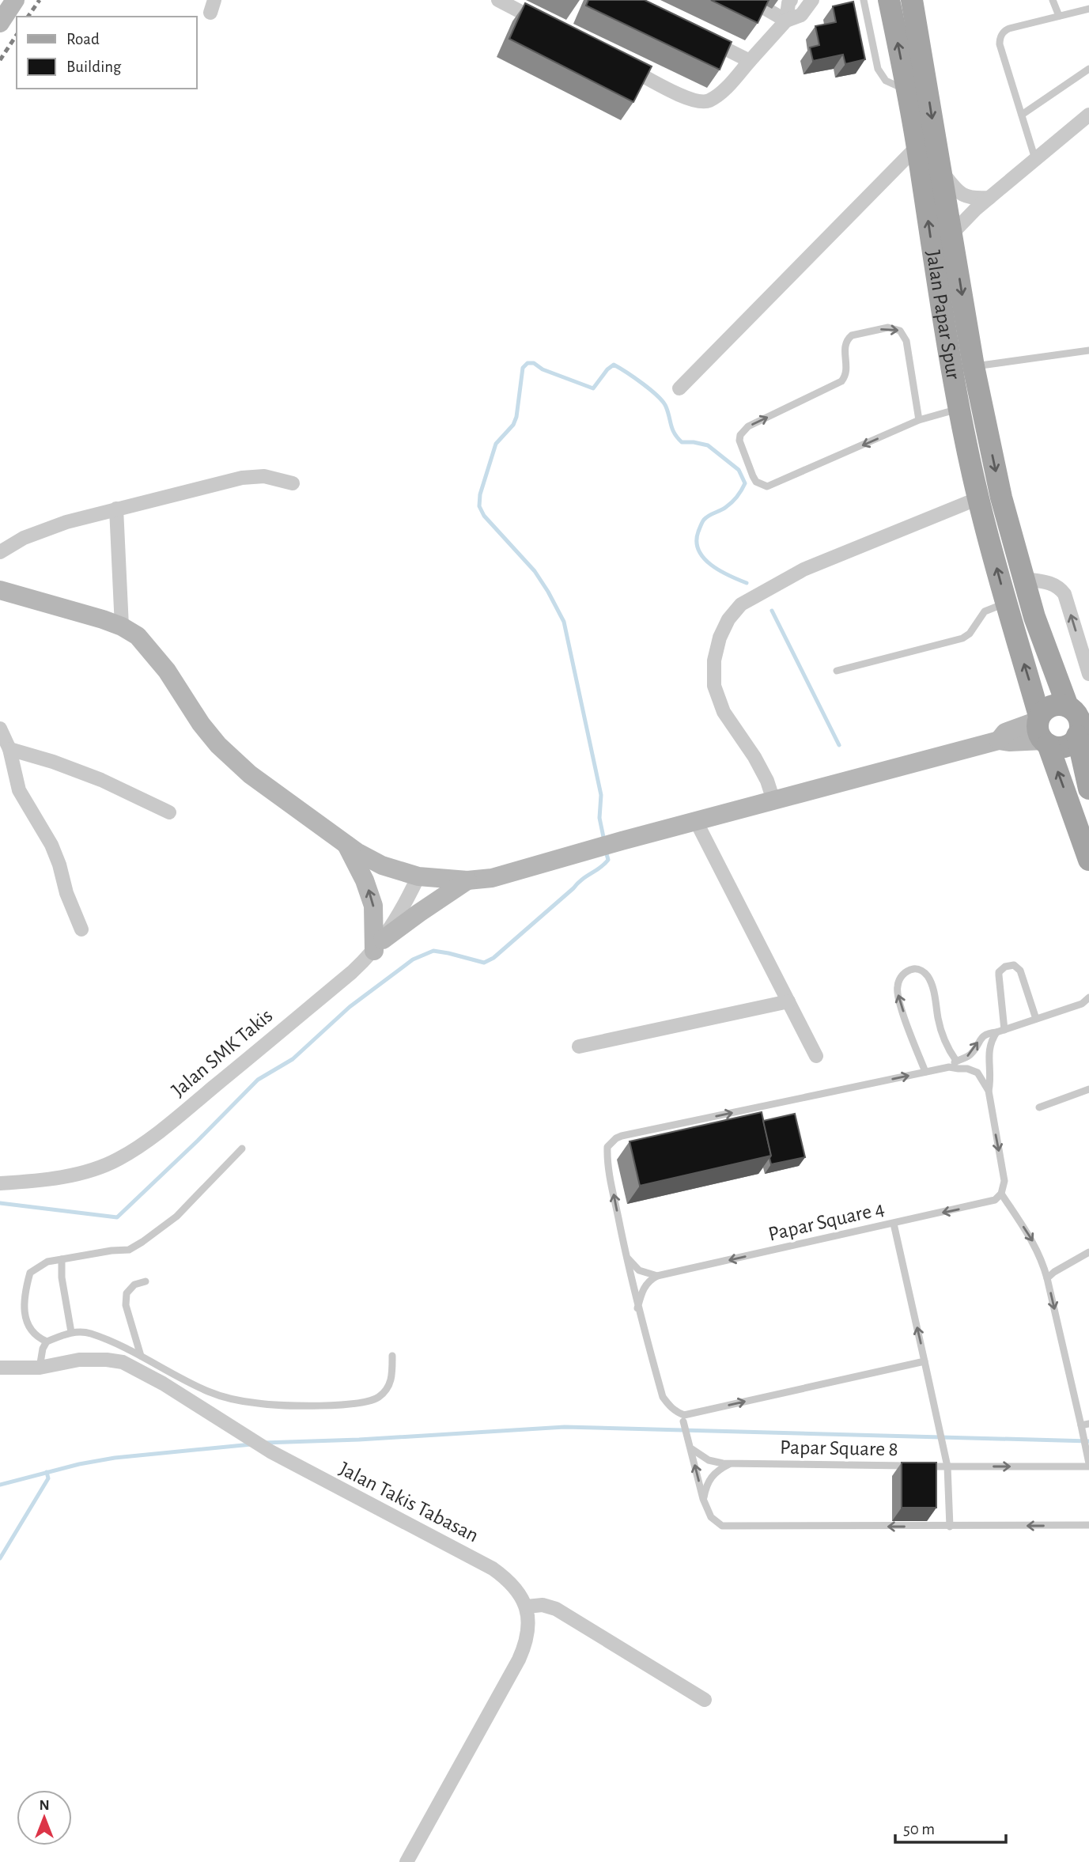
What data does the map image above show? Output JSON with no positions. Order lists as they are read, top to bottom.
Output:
{
  "streets": {
    "main road": ["Jalan Papar Spur"],
    "street": ["Jalan SMK Takis", "Jalan Takis Tabasan"],
    "lane": ["Papar Square 4", "Papar Square 8"]
  },
  "one_way": ["Papar Square 4"],
  "legend": ["Road", "Building"],
  "scale_bar": "50 m",
  "north": "top"
}
